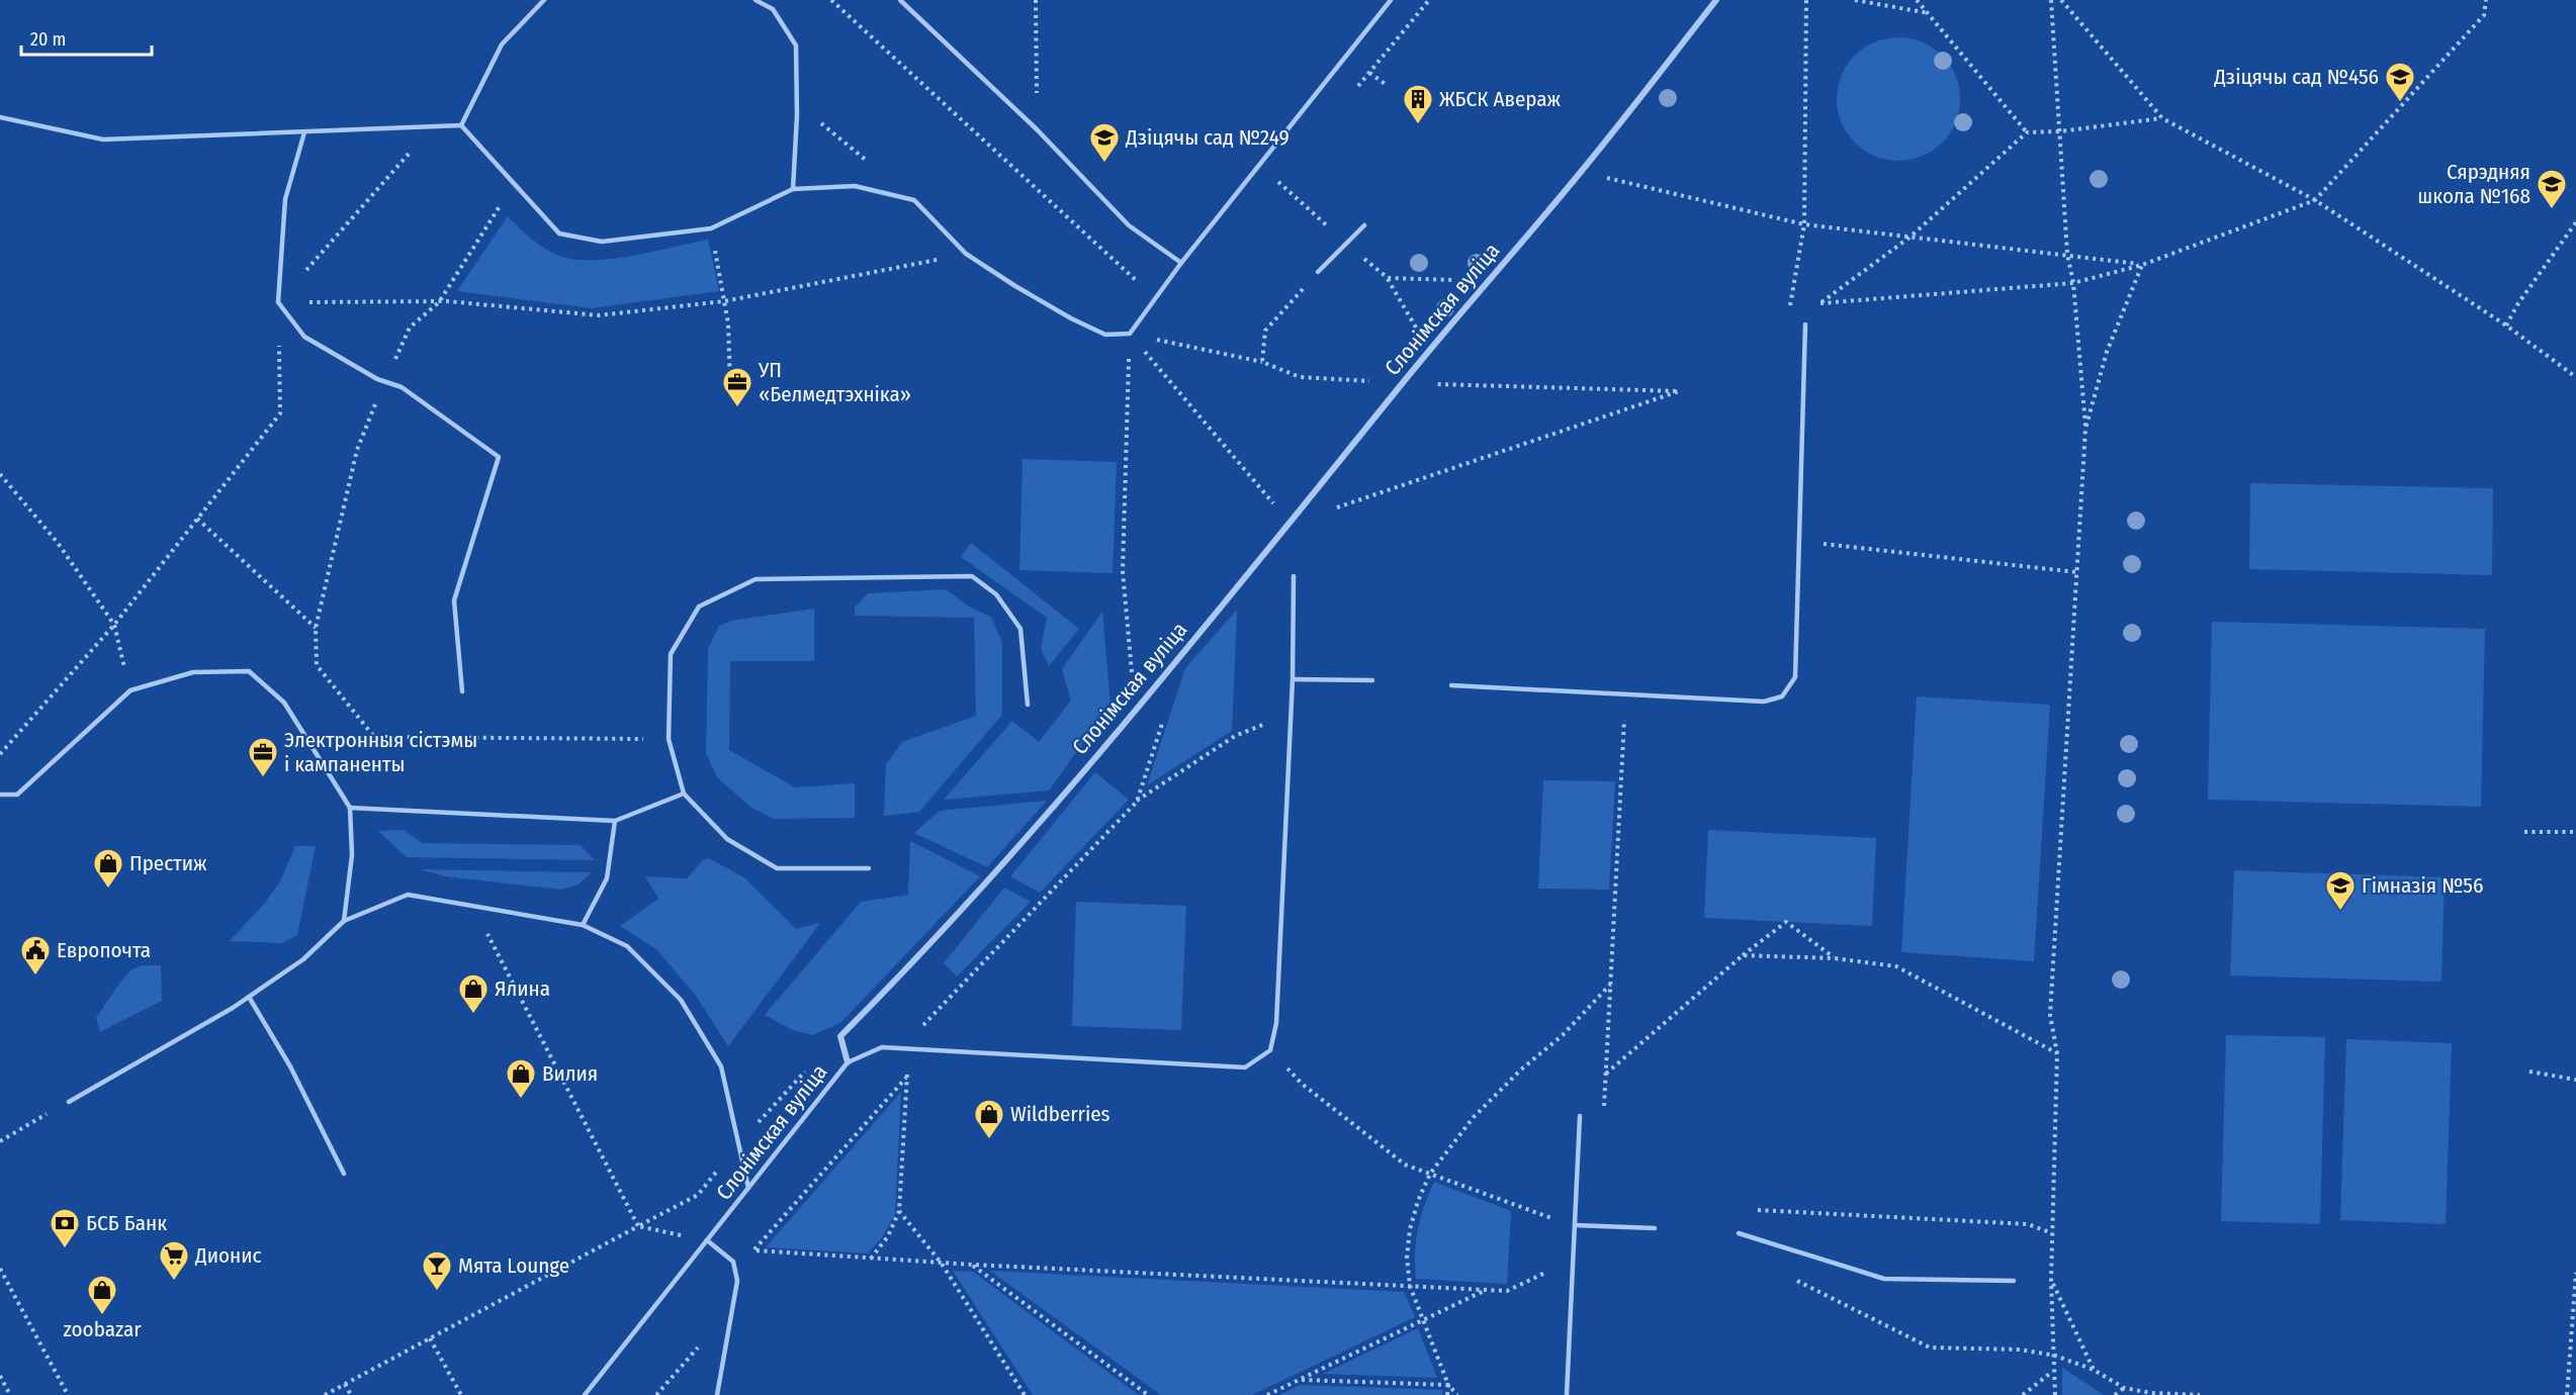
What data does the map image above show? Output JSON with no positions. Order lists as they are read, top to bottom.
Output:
{
  "streets": {
    "street": ["Слонімская вуліца"]
  },
  "places": {
    "school or university": [
      "Дзіцячы сад №456",
      "Дзіцячы сад №249",
      "Сярэдняя школа №168",
      "Гімназія №56"
    ],
    "building": ["ЖБСК Авераж"],
    "office": ["УП «Белмедтэхніка»", "Электронныя сістэмы і кампаненты"],
    "shop": [
      "Престиж",
      "Ялина",
      "Вилия",
      "Wildberries",
      "zoobazar"
    ],
    "public building": ["Европочта"],
    "bank": ["БСБ Банк"],
    "supermarket": ["Дионис"],
    "bar": ["Мята Lounge"]
  },
  "scale_bar": "20 m"
}
